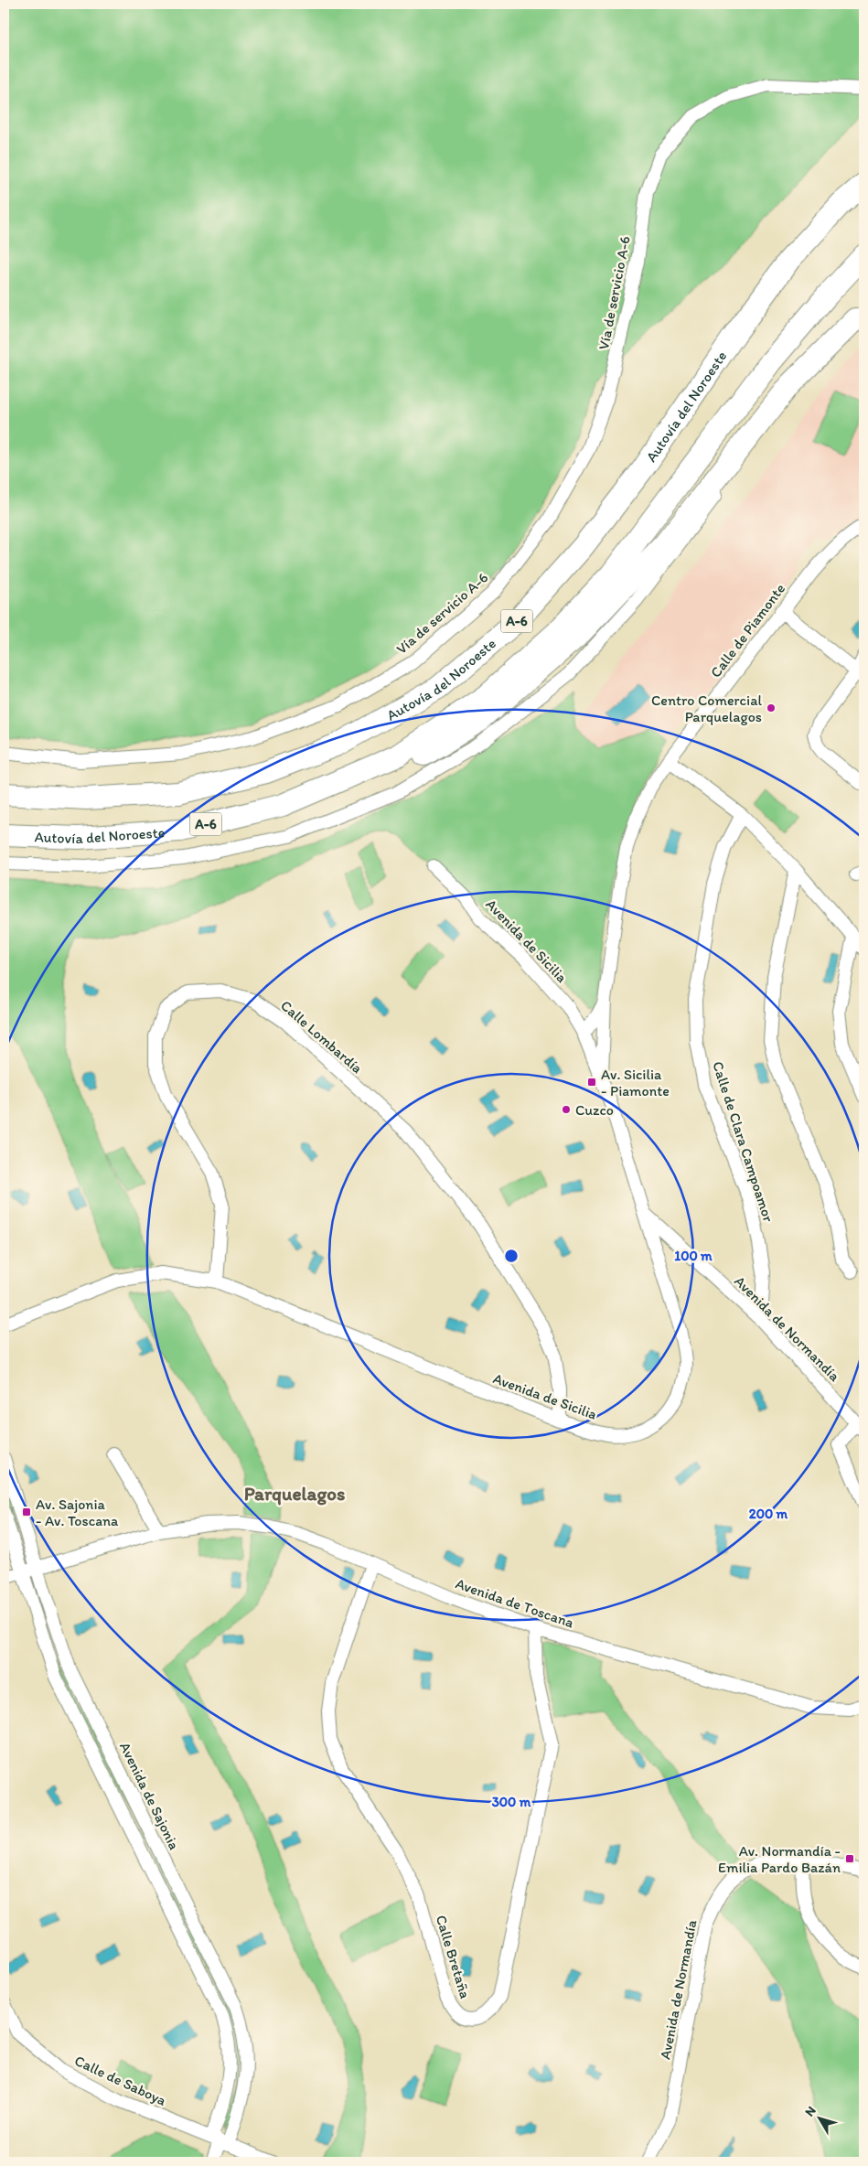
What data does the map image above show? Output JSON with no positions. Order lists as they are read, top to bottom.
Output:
{
  "streets": {
    "highway": ["Autovía del Noroeste", "A-6"],
    "street": [
      "Vía de servicio A-6",
      "Calle de Piamonte",
      "Avenida de Sicilia",
      "Calle Lombardía",
      "Calle de Clara Campoamor",
      "Avenida de Normandía",
      "Avenida de Toscana",
      "Avenida de Sajonia",
      "Calle Bretaña",
      "Calle de Saboya"
    ]
  },
  "crossings": [
    ["Calle de Piamonte", "Avenida de Sicilia"],
    ["Avenida de Sicilia", "Calle Lombardía"],
    ["Avenida de Sicilia", "Avenida de Normandía"],
    ["Calle de Clara Campoamor", "Avenida de Normandía"],
    ["Avenida de Toscana", "Avenida de Sajonia"],
    ["Avenida de Toscana", "Calle Bretaña"],
    ["Avenida de Sajonia", "Calle de Saboya"]
  ],
  "districts": ["Parquelagos"],
  "places": {
    "other": ["Centro Comercial Parquelagos", "Cuzco"],
    "transit": ["Av. Sicilia - Piamonte", "Av. Sajonia - Av. Toscana", "Av. Normandía - Emilia Pardo Bazán"]
  },
  "north": "top left",
  "rings": ["100 m", "200 m", "300 m"]
}
